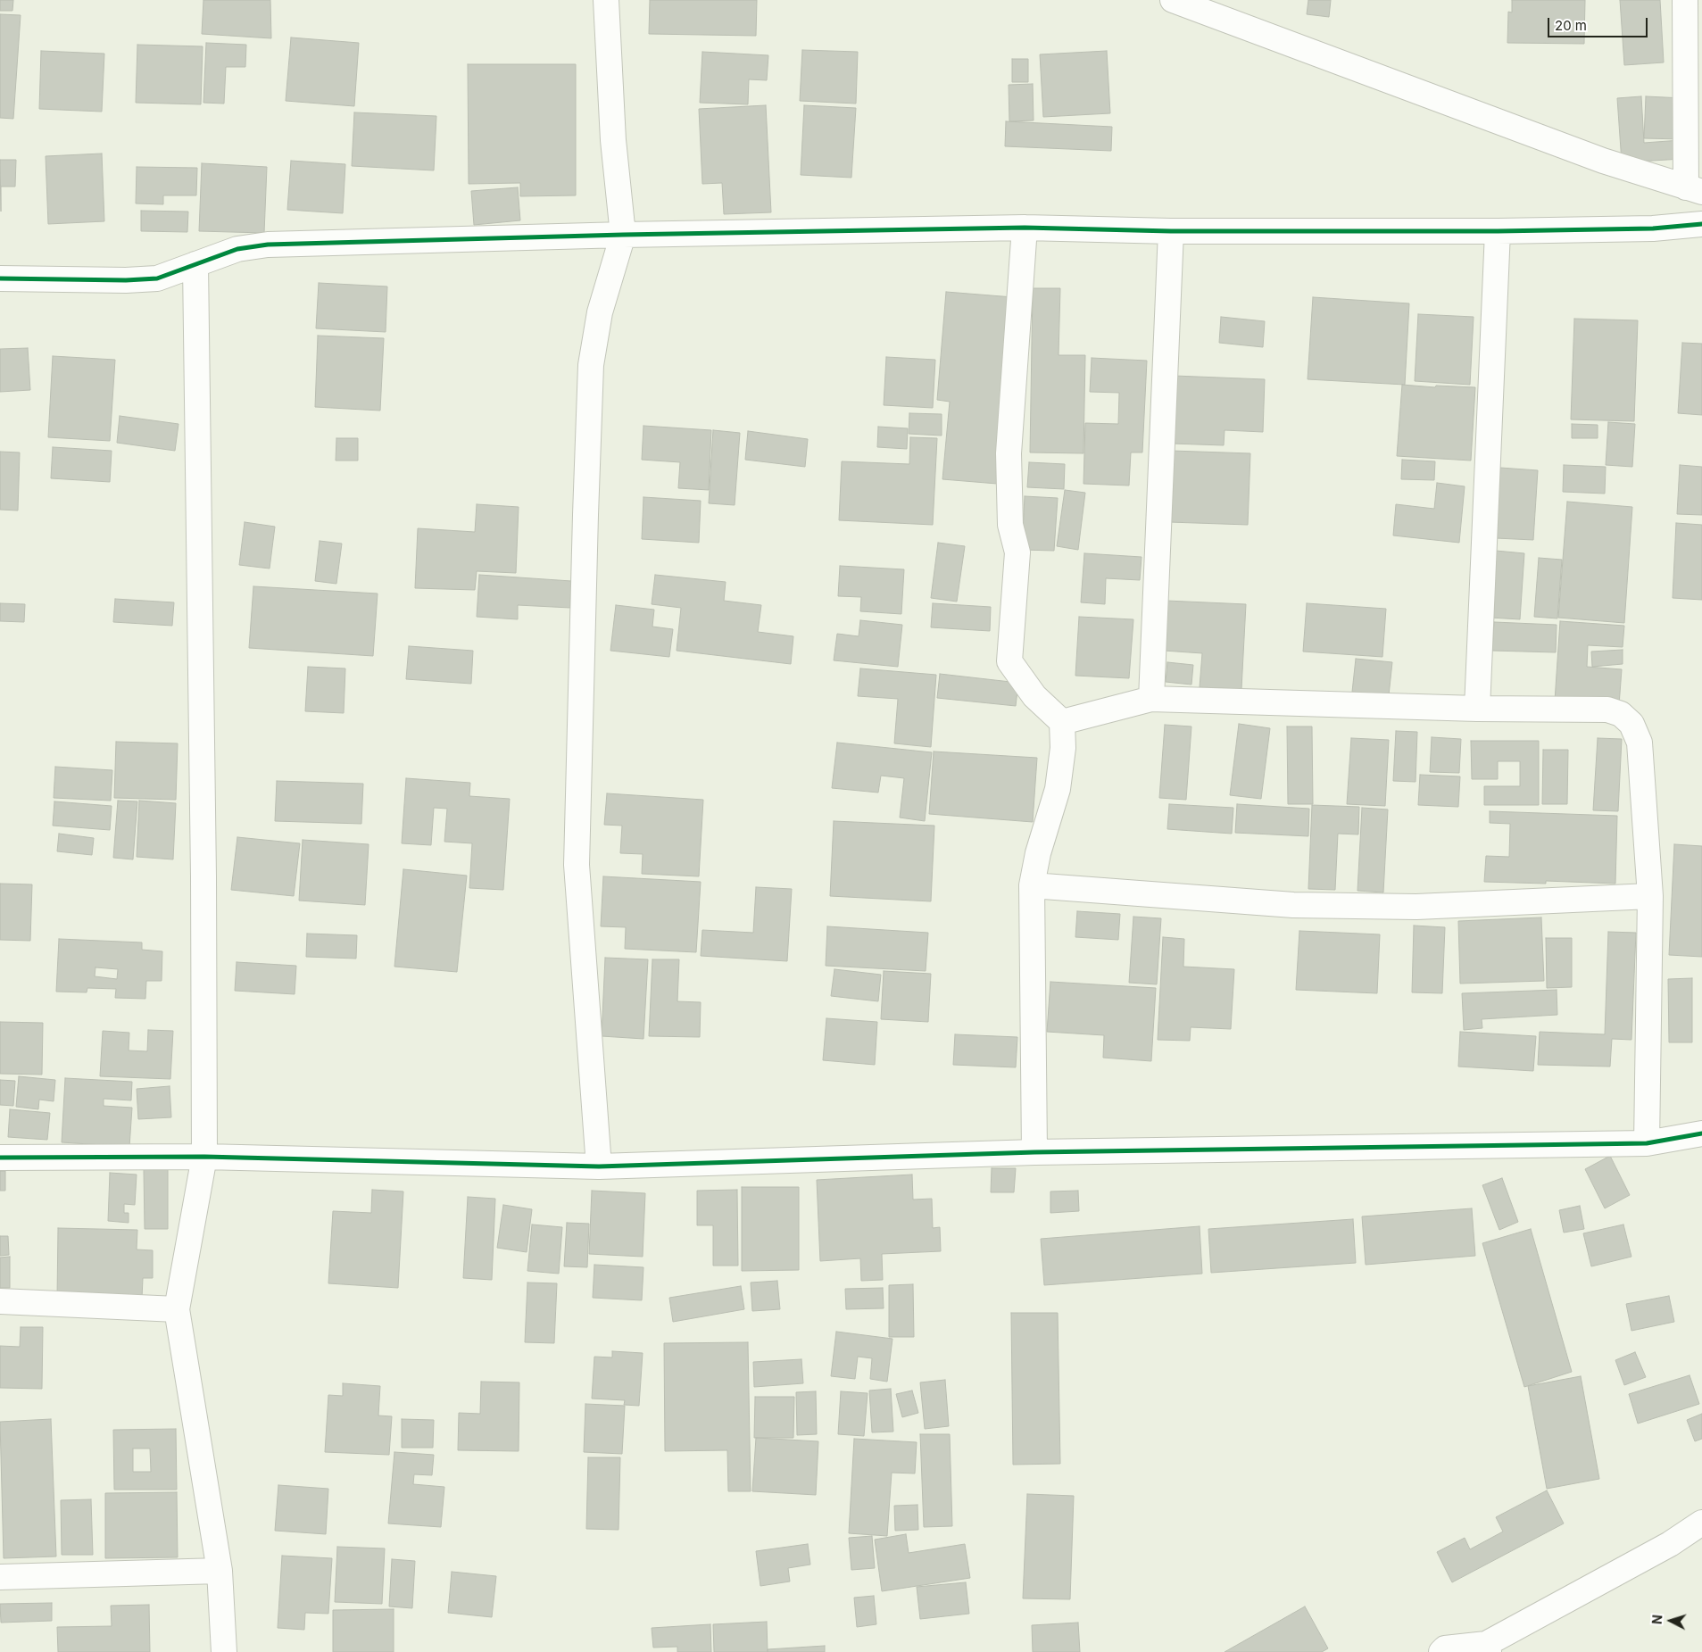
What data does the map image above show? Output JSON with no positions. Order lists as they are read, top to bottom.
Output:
{
  "scale_bar": "20 m",
  "north": "left"
}
